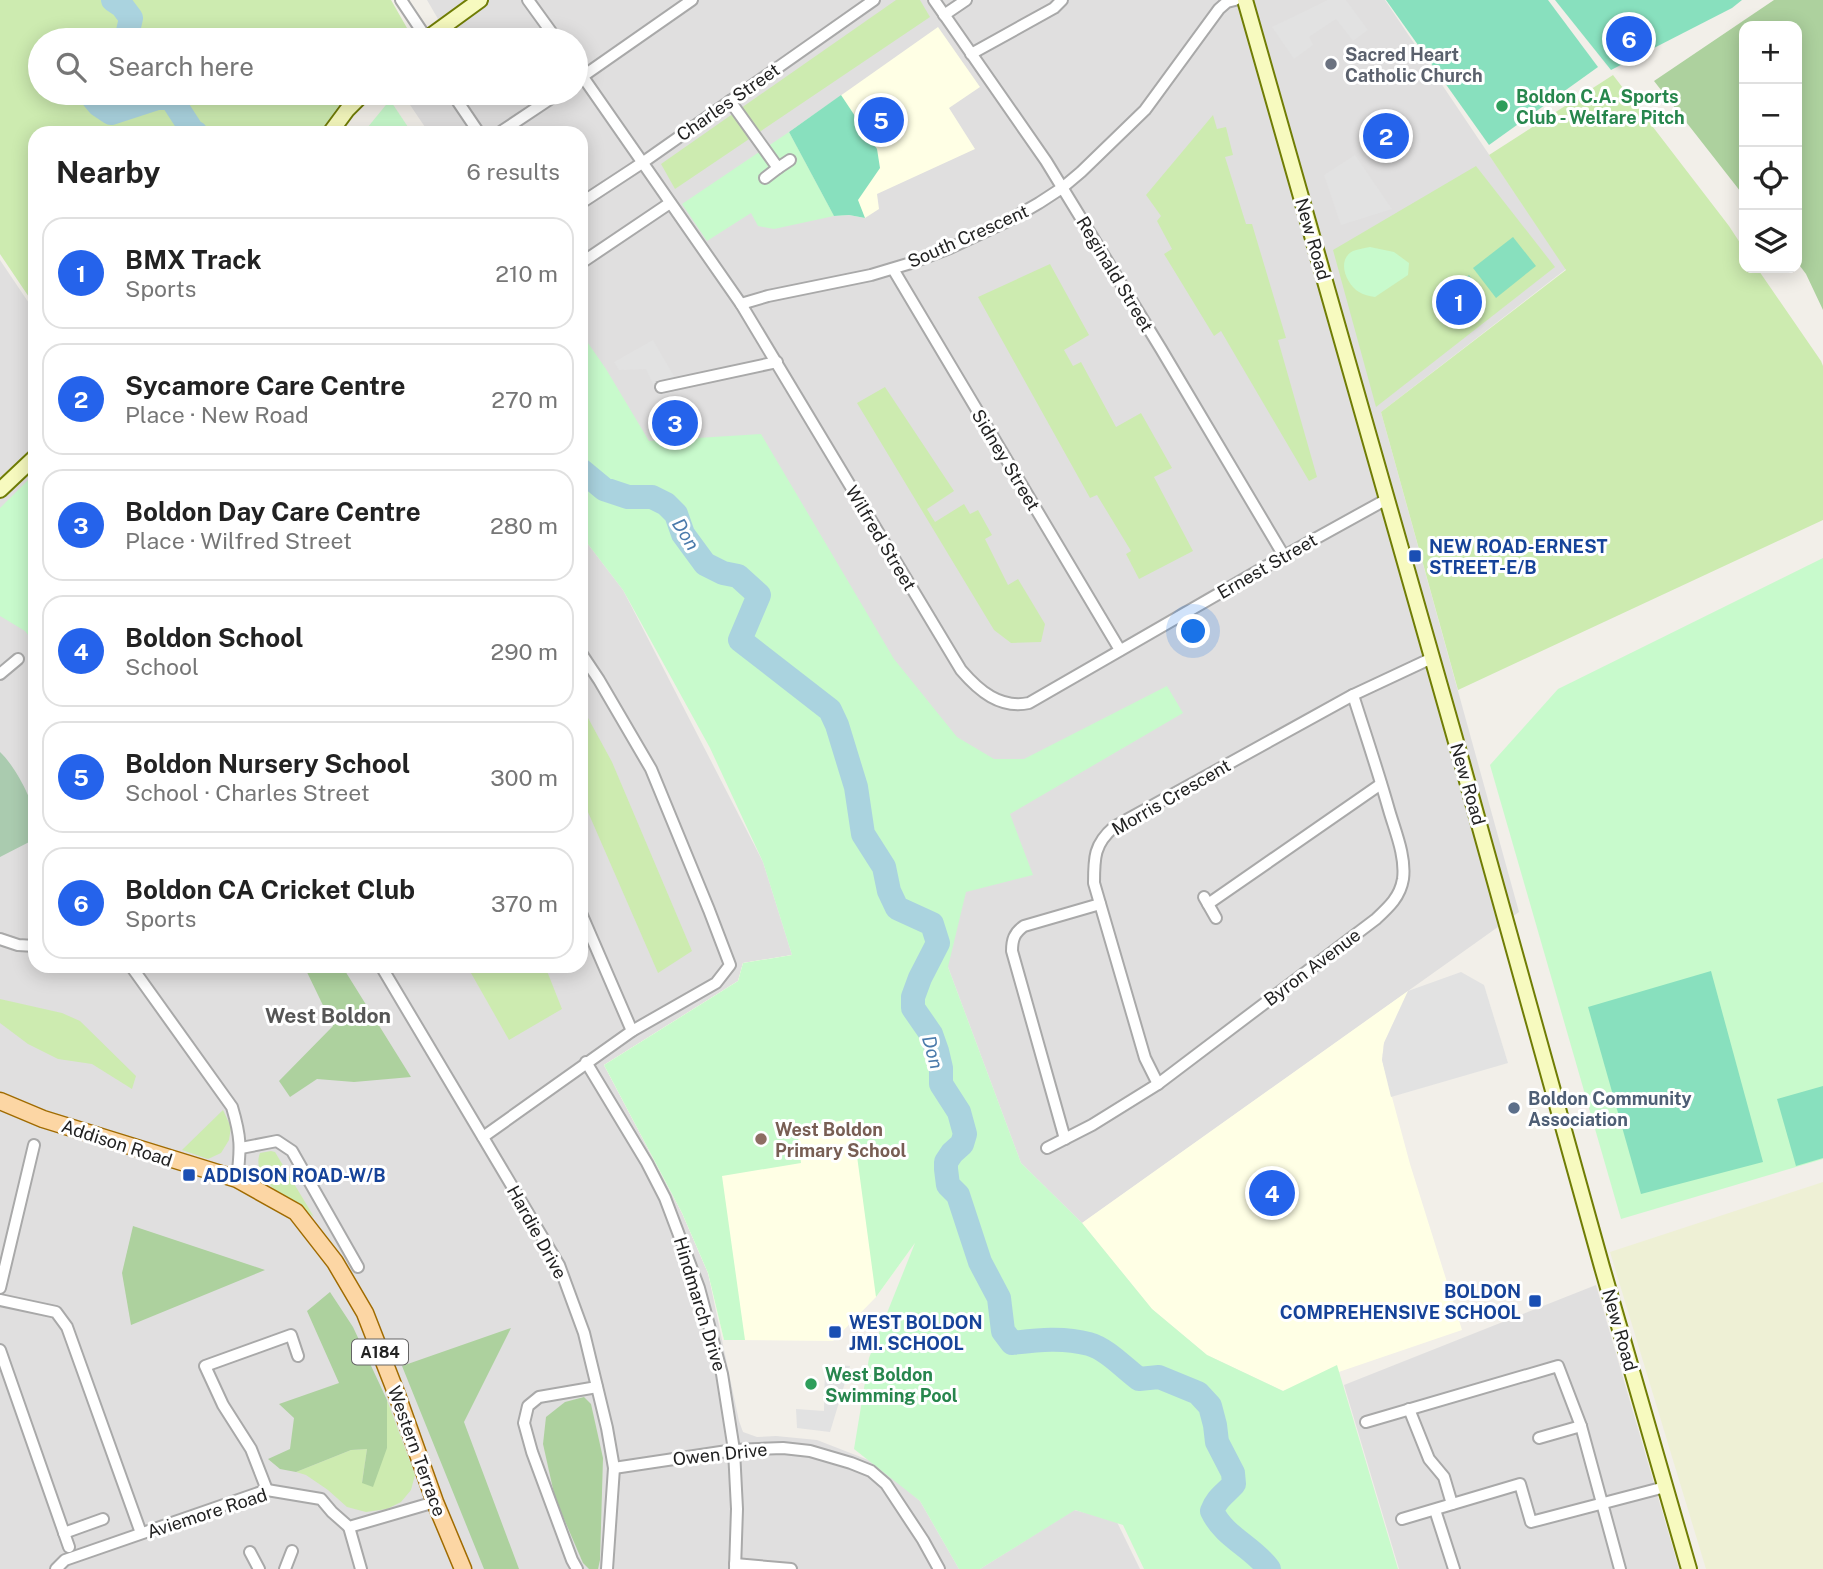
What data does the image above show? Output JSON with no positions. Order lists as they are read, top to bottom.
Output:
{
  "streets": {
    "main road": [
      "New Road",
      "Addison Road",
      "A184",
      "Western Terrace"
    ],
    "street": [
      "Charles Street",
      "South Crescent",
      "Reginald Street",
      "Sidney Street",
      "Wilfred Street",
      "Ernest Street",
      "Morris Crescent",
      "Byron Avenue",
      "Hardie Drive",
      "Hindmarch Drive",
      "Owen Drive",
      "Aviemore Road"
    ]
  },
  "crossings": [
    ["Charles Street", "Wilfred Street"],
    ["South Crescent", "Reginald Street"],
    ["South Crescent", "Sidney Street"],
    ["South Crescent", "Wilfred Street"],
    ["New Road", "Ernest Street"],
    ["New Road", "Morris Crescent"],
    ["Reginald Street", "Ernest Street"],
    ["Sidney Street", "Ernest Street"],
    ["Wilfred Street", "Ernest Street"],
    ["Morris Crescent", "Byron Avenue"],
    ["Addison Road", "Western Terrace"],
    ["Hardie Drive", "Owen Drive"],
    ["Hindmarch Drive", "Owen Drive"]
  ],
  "districts": ["West Boldon"],
  "water": ["Don"],
  "places": {
    "other": [
      "Sacred Heart Catholic Church",
      "Boldon C.A. Sports Club - Welfare Pitch",
      "Boldon Community Association",
      "West Boldon Primary School",
      "West Boldon Swimming Pool"
    ],
    "transit": [
      "NEW ROAD-ERNEST STREET-E/B",
      "ADDISON ROAD-W/B",
      "BOLDON COMPREHENSIVE SCHOOL",
      "WEST BOLDON JMI. SCHOOL"
    ]
  },
  "page": {
    "pins": [
      "6",
      "5",
      "2",
      "1",
      "3",
      "4"
    ],
    "map_buttons": ["+", "−"],
    "search": "Search here",
    "heading": ["Nearby", "6 results"],
    "list": [
      {
        "mark": "1",
        "name": "BMX Track",
        "note": "Sports",
        "value": "210 m"
      },
      {
        "mark": "2",
        "name": "Sycamore Care Centre",
        "note": "Place · New Road",
        "value": "270 m"
      },
      {
        "mark": "3",
        "name": "Boldon Day Care Centre",
        "note": "Place · Wilfred Street",
        "value": "280 m"
      },
      {
        "mark": "4",
        "name": "Boldon School",
        "note": "School",
        "value": "290 m"
      },
      {
        "mark": "5",
        "name": "Boldon Nursery School",
        "note": "School · Charles Street",
        "value": "300 m"
      },
      {
        "mark": "6",
        "name": "Boldon CA Cricket Club",
        "note": "Sports",
        "value": "370 m"
      }
    ]
  }
}
